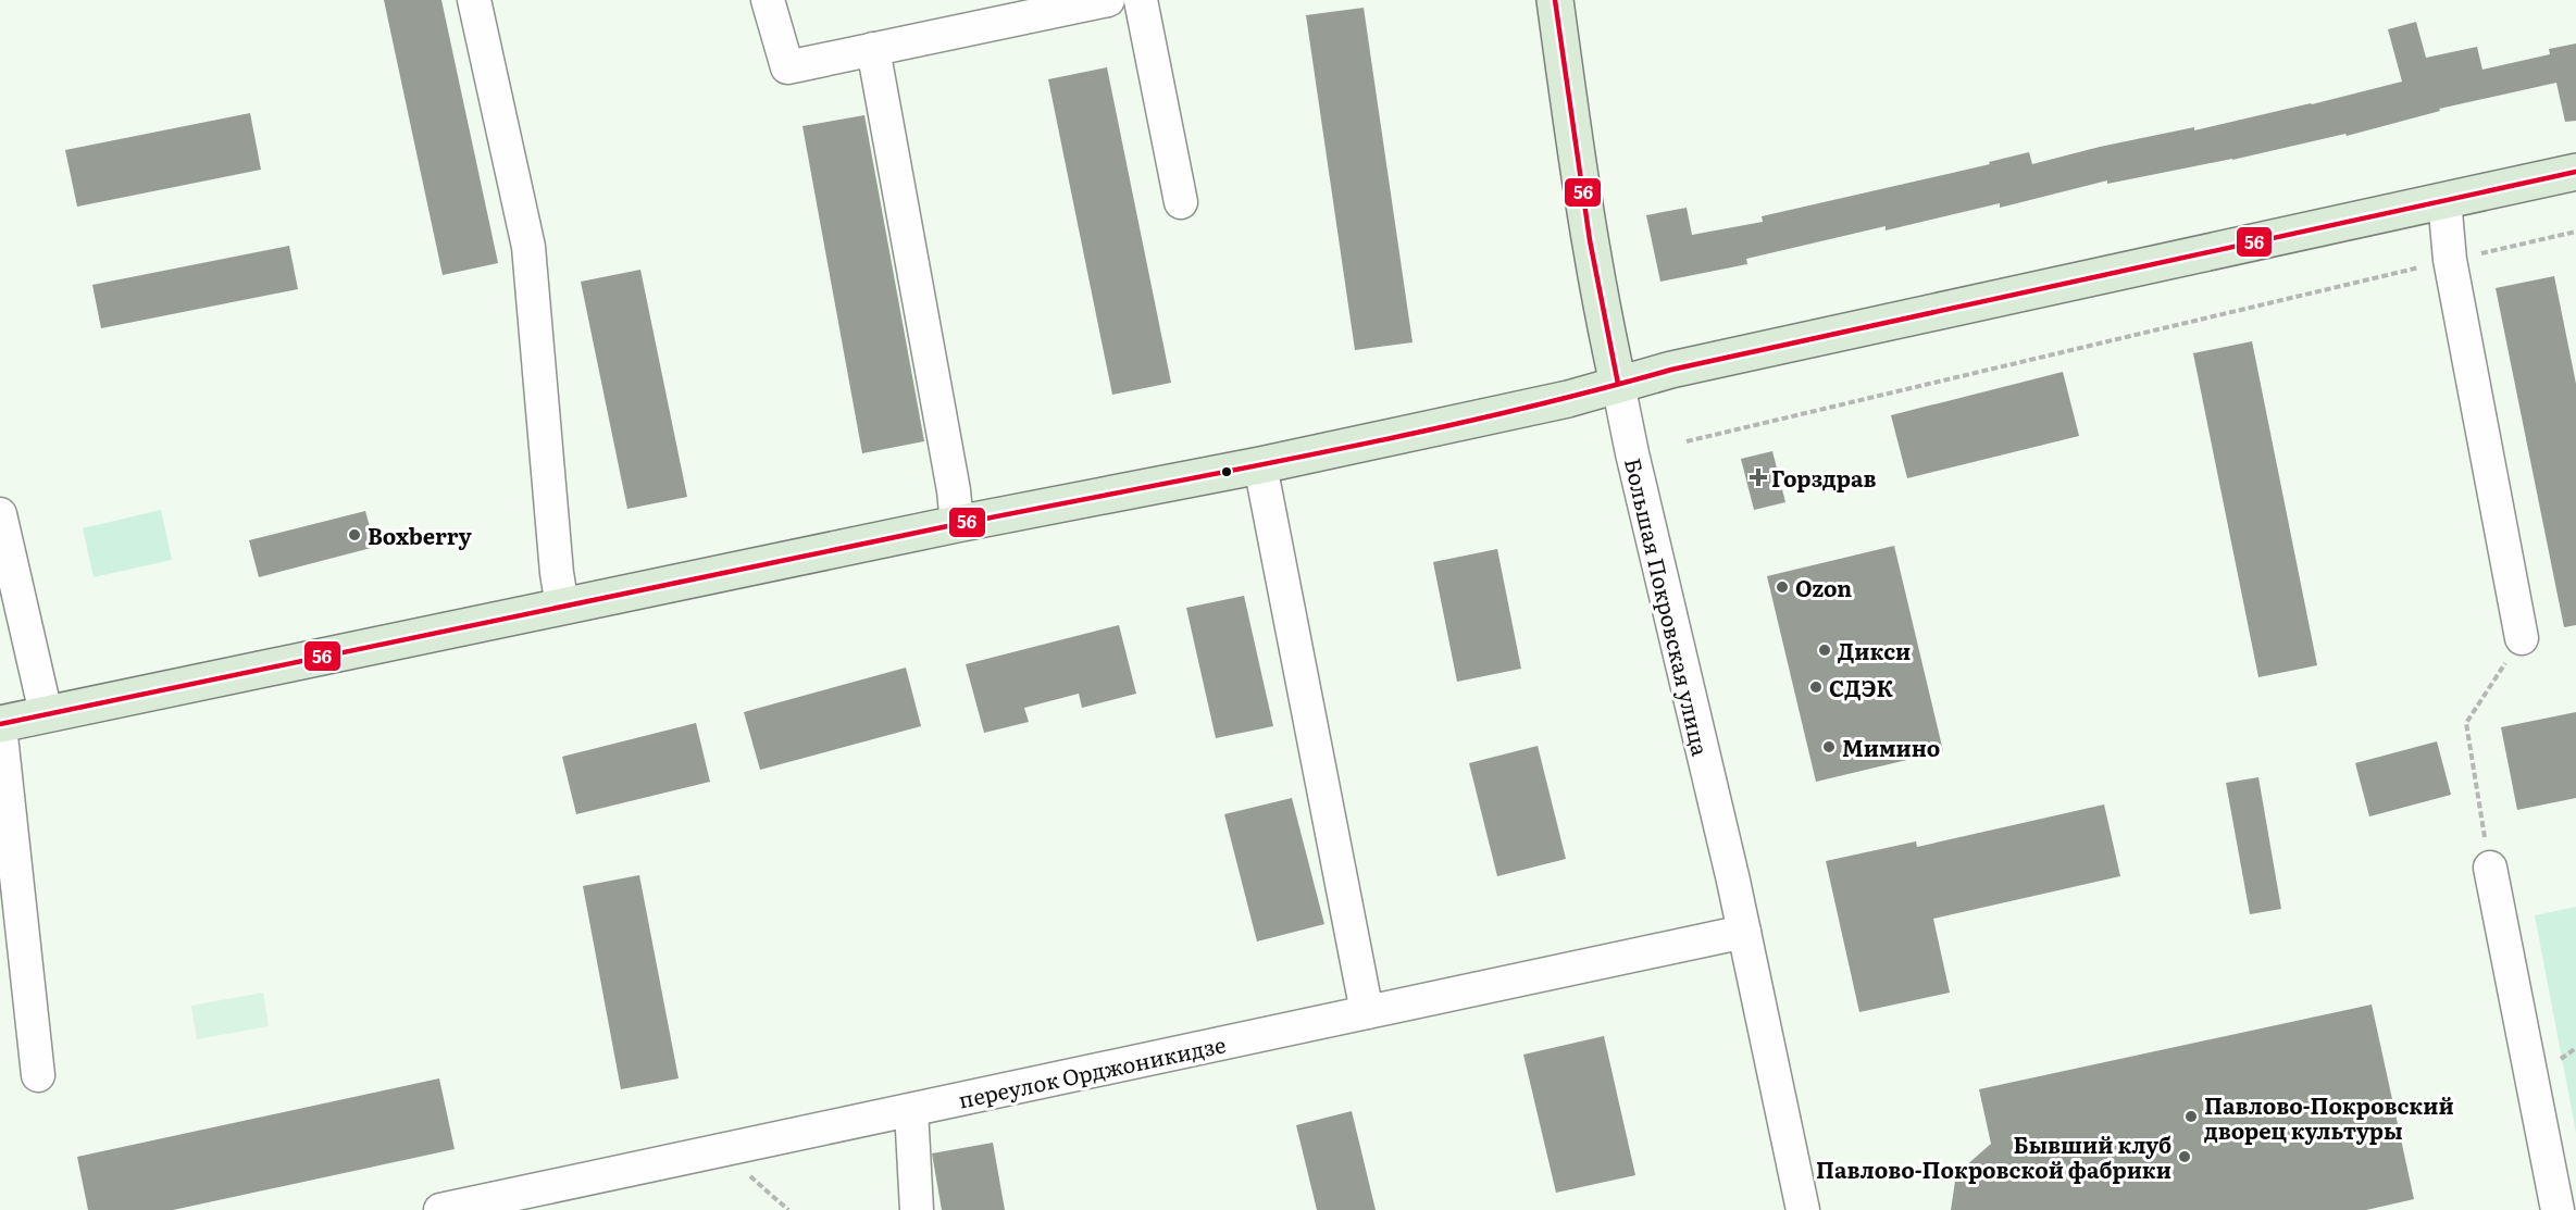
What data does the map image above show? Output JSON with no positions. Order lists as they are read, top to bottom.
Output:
{
  "streets": {
    "main road": ["Большая Покровская улица"],
    "street": ["переулок Орджоникидзе"]
  },
  "crossings": [
    ["Большая Покровская улица", "переулок Орджоникидзе"]
  ],
  "places": {
    "health": ["Горздрав"],
    "other": [
      "Boxberry",
      "Ozon",
      "Дикси",
      "СДЭК",
      "Мимино",
      "Павлово-Покровский дворец культуры",
      "Бывший клуб Павлово-Покровской фабрики"
    ]
  },
  "lines": ["transit line 56"]
}
